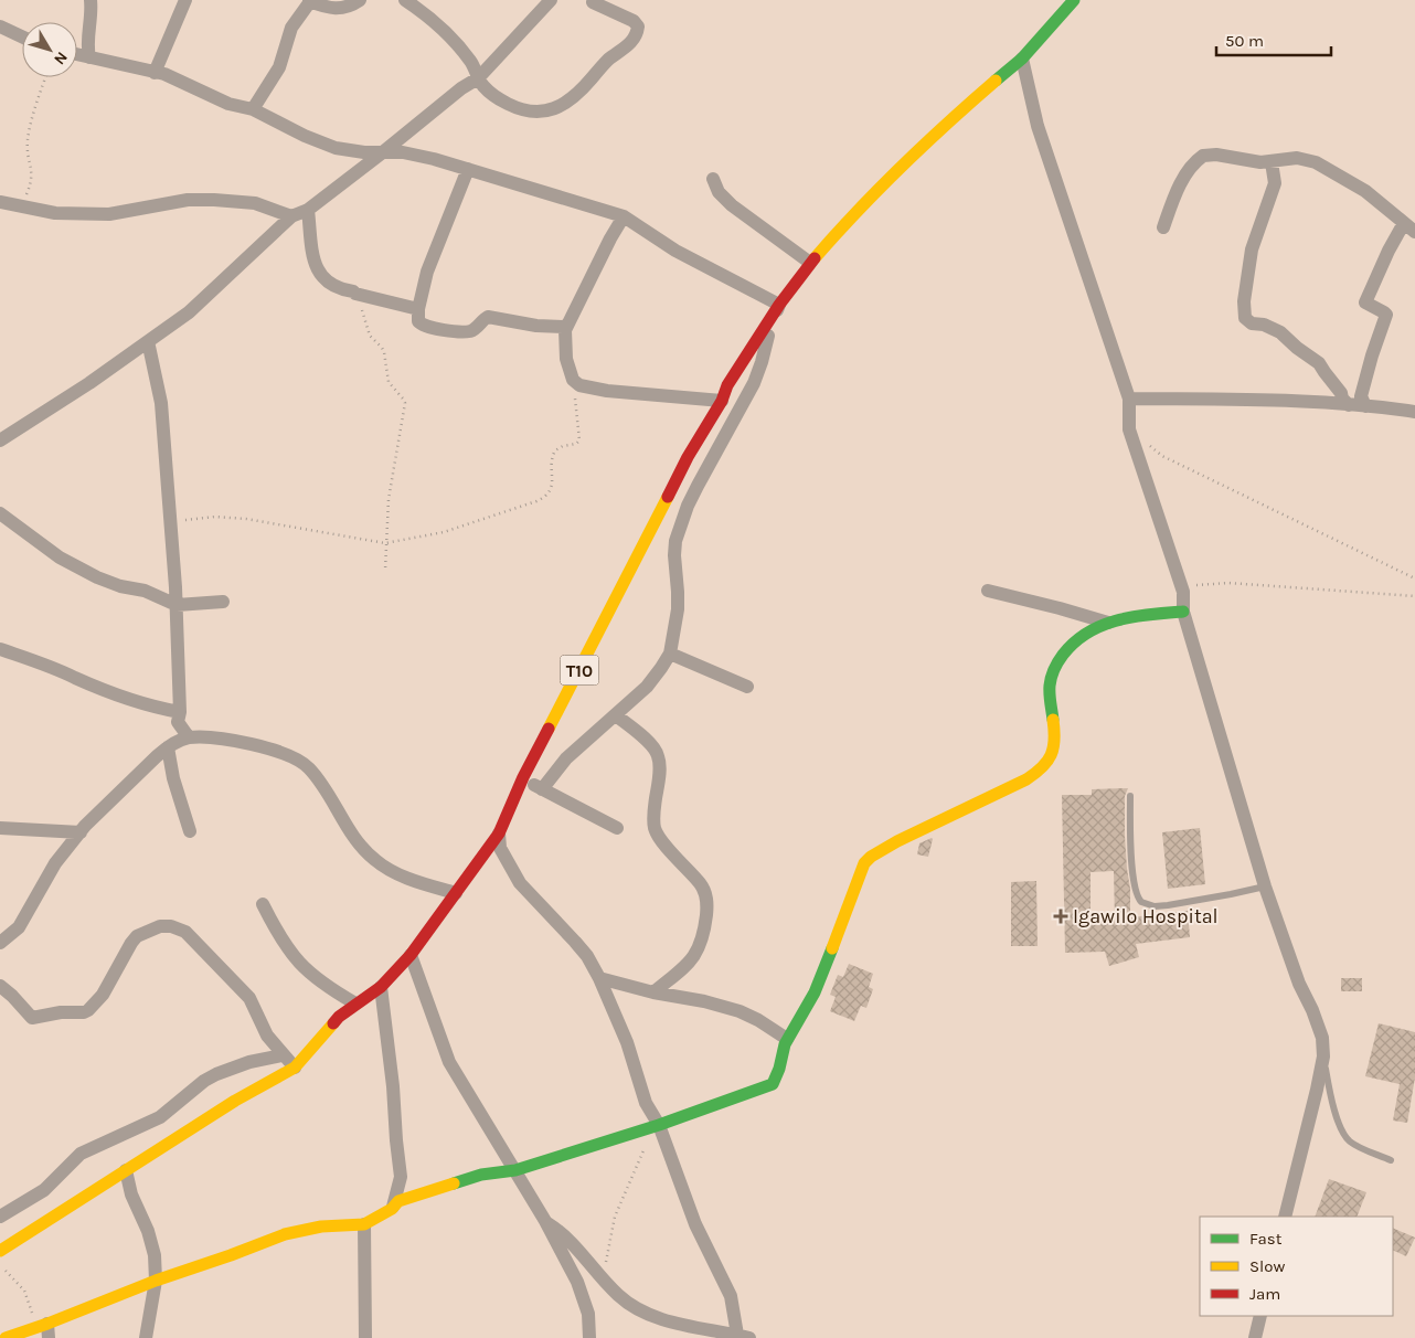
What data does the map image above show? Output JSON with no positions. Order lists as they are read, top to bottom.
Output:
{
  "streets": {
    "main road": ["T10"]
  },
  "places": {
    "health": ["Igawilo Hospital"]
  },
  "legend": ["Fast", "Slow", "Jam"],
  "scale_bar": "50 m",
  "north": "bottom right"
}
